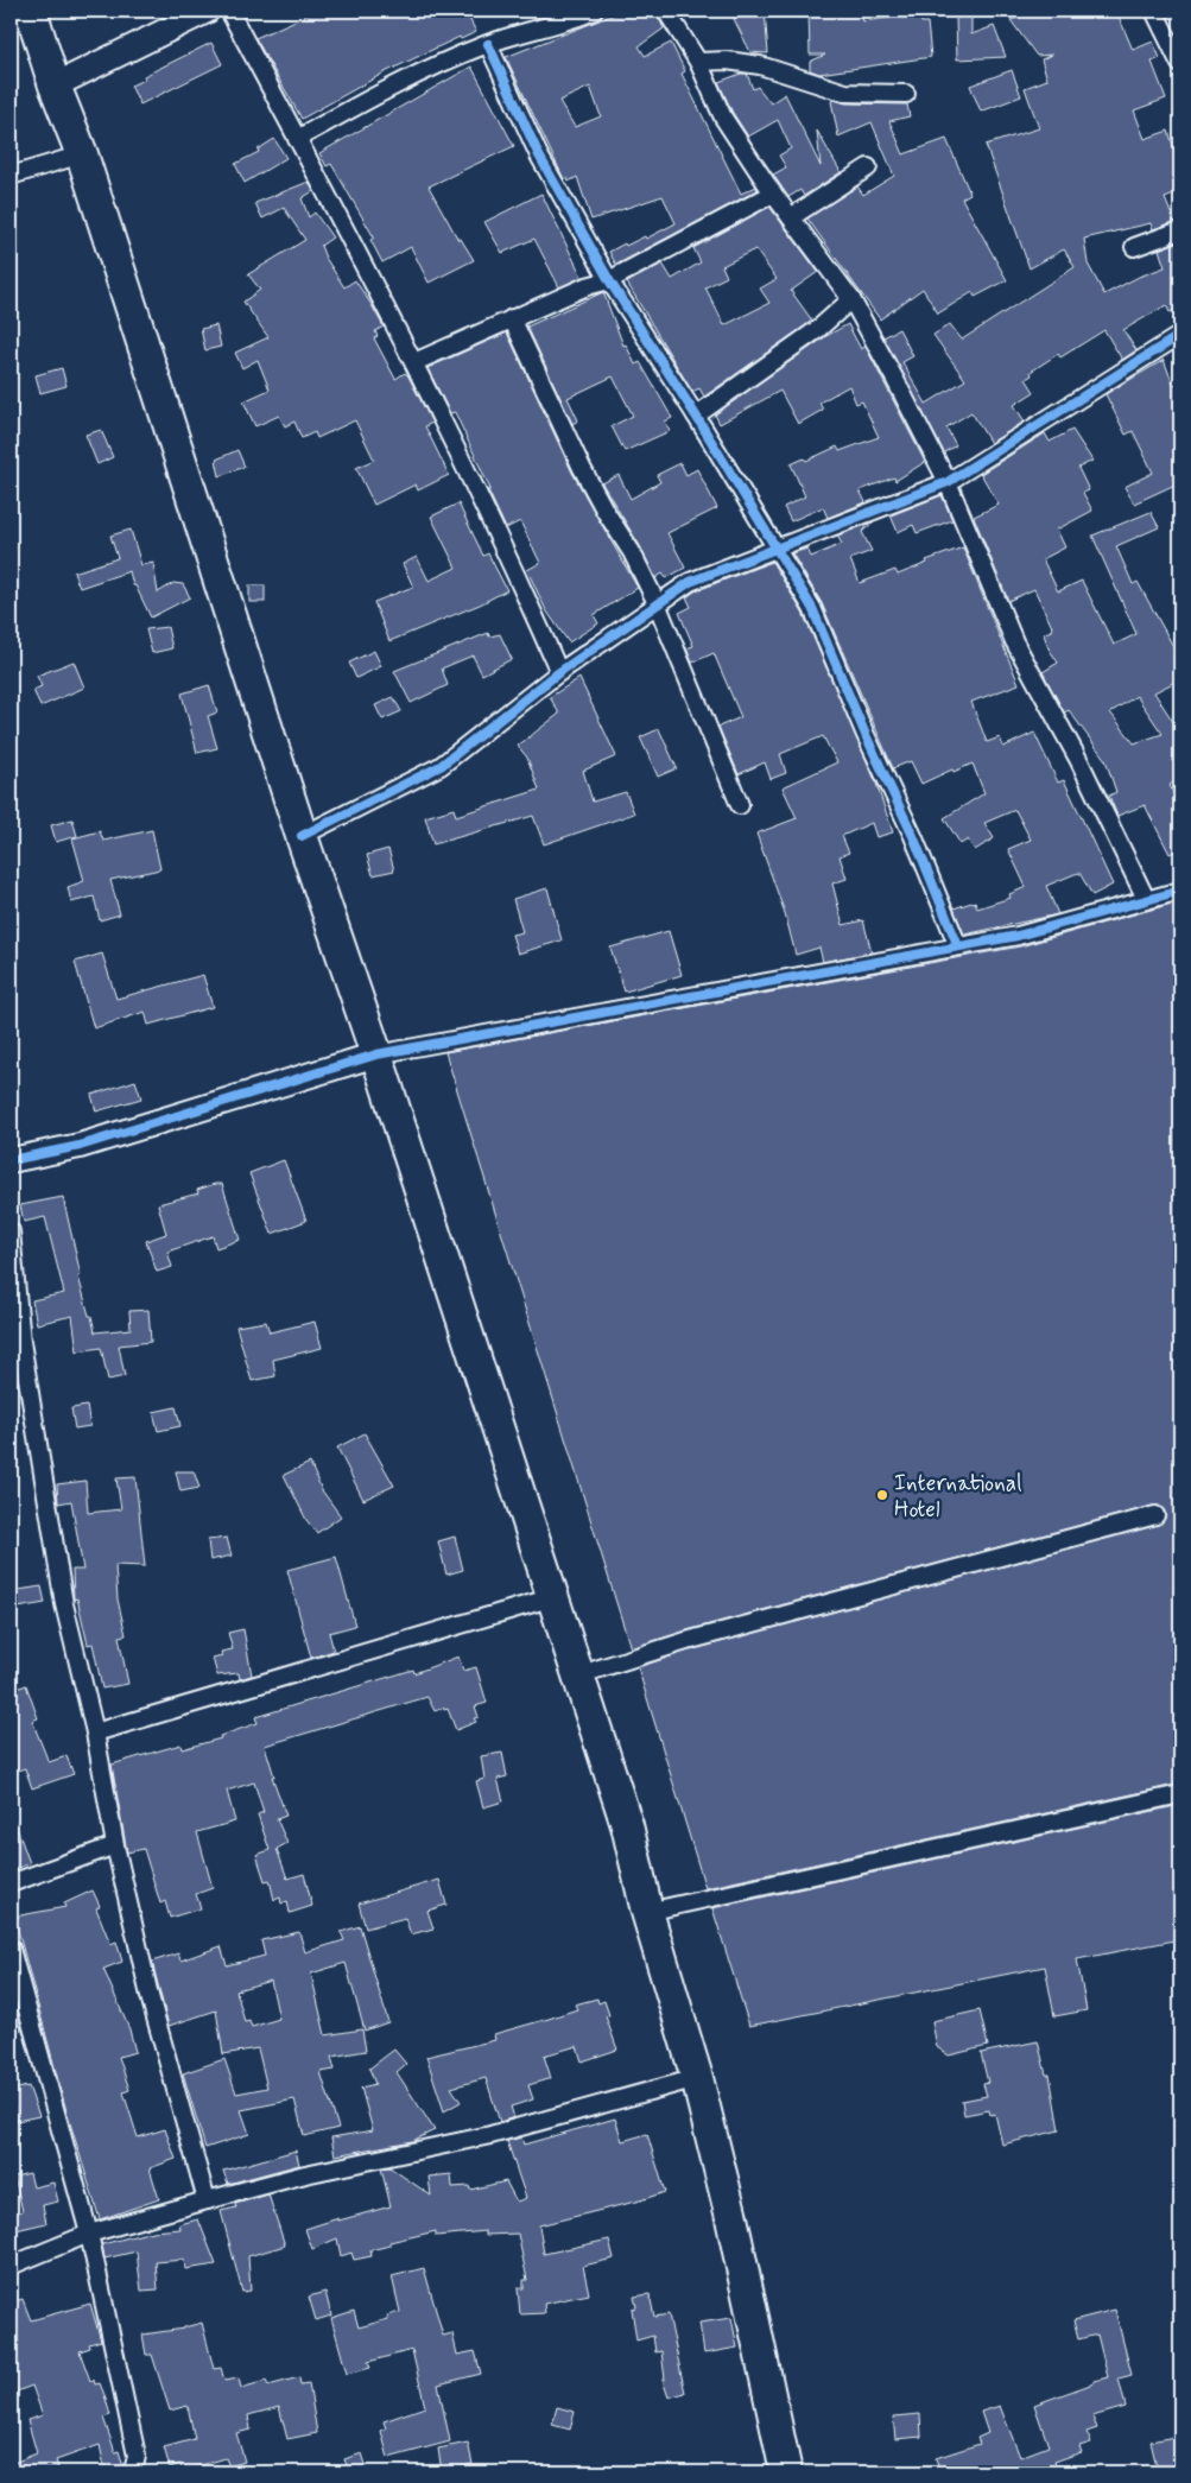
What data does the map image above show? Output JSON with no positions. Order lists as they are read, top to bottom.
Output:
{
  "places": ["International Hotel"]
}
